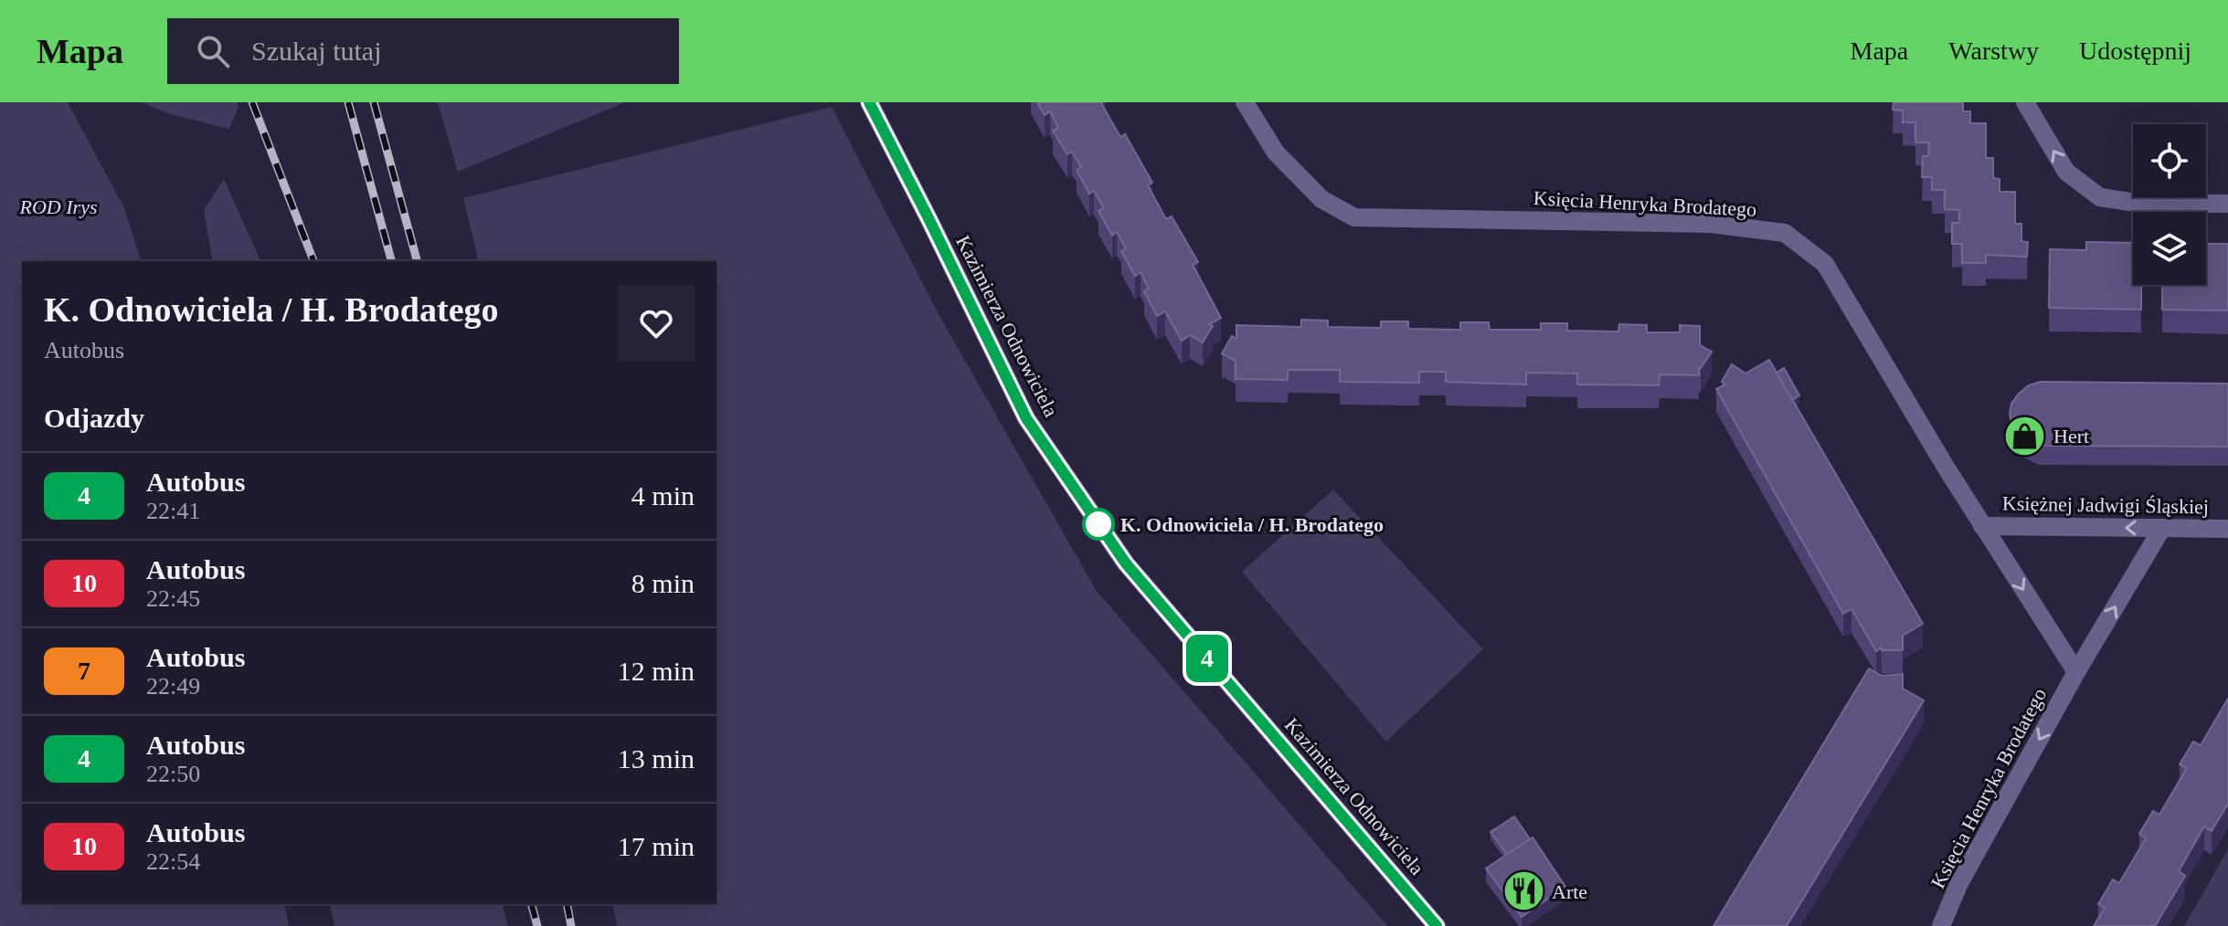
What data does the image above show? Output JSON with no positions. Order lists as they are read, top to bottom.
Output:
{
  "streets": {
    "street": ["Księcia Henryka Brodatego", "Kazimierza Odnowiciela", "Księżnej Jadwigi Śląskiej"]
  },
  "crossings": [
    ["Księcia Henryka Brodatego", "Księżnej Jadwigi Śląskiej"]
  ],
  "one_way": ["Księżnej Jadwigi Śląskiej"],
  "parks": ["ROD Irys"],
  "places": {
    "shop": ["Hert"],
    "other": ["K. Odnowiciela / H. Brodatego"],
    "restaurant": ["Arte"]
  },
  "lines": ["bus line 4"],
  "page": {
    "header": "Mapa",
    "search": "Szukaj tutaj",
    "nav": ["Mapa", "Warstwy", "Udostępnij"],
    "on_map": "4",
    "heading": [
      ["K. Odnowiciela / H. Brodatego", "Autobus"],
      "Odjazdy"
    ],
    "list": [
      {
        "mark": "4",
        "name": "Autobus",
        "note": "22:41",
        "value": "4 min"
      },
      {
        "mark": "10",
        "name": "Autobus",
        "note": "22:45",
        "value": "8 min"
      },
      {
        "mark": "7",
        "name": "Autobus",
        "note": "22:49",
        "value": "12 min"
      },
      {
        "mark": "4",
        "name": "Autobus",
        "note": "22:50",
        "value": "13 min"
      },
      {
        "mark": "10",
        "name": "Autobus",
        "note": "22:54",
        "value": "17 min"
      }
    ]
  }
}
